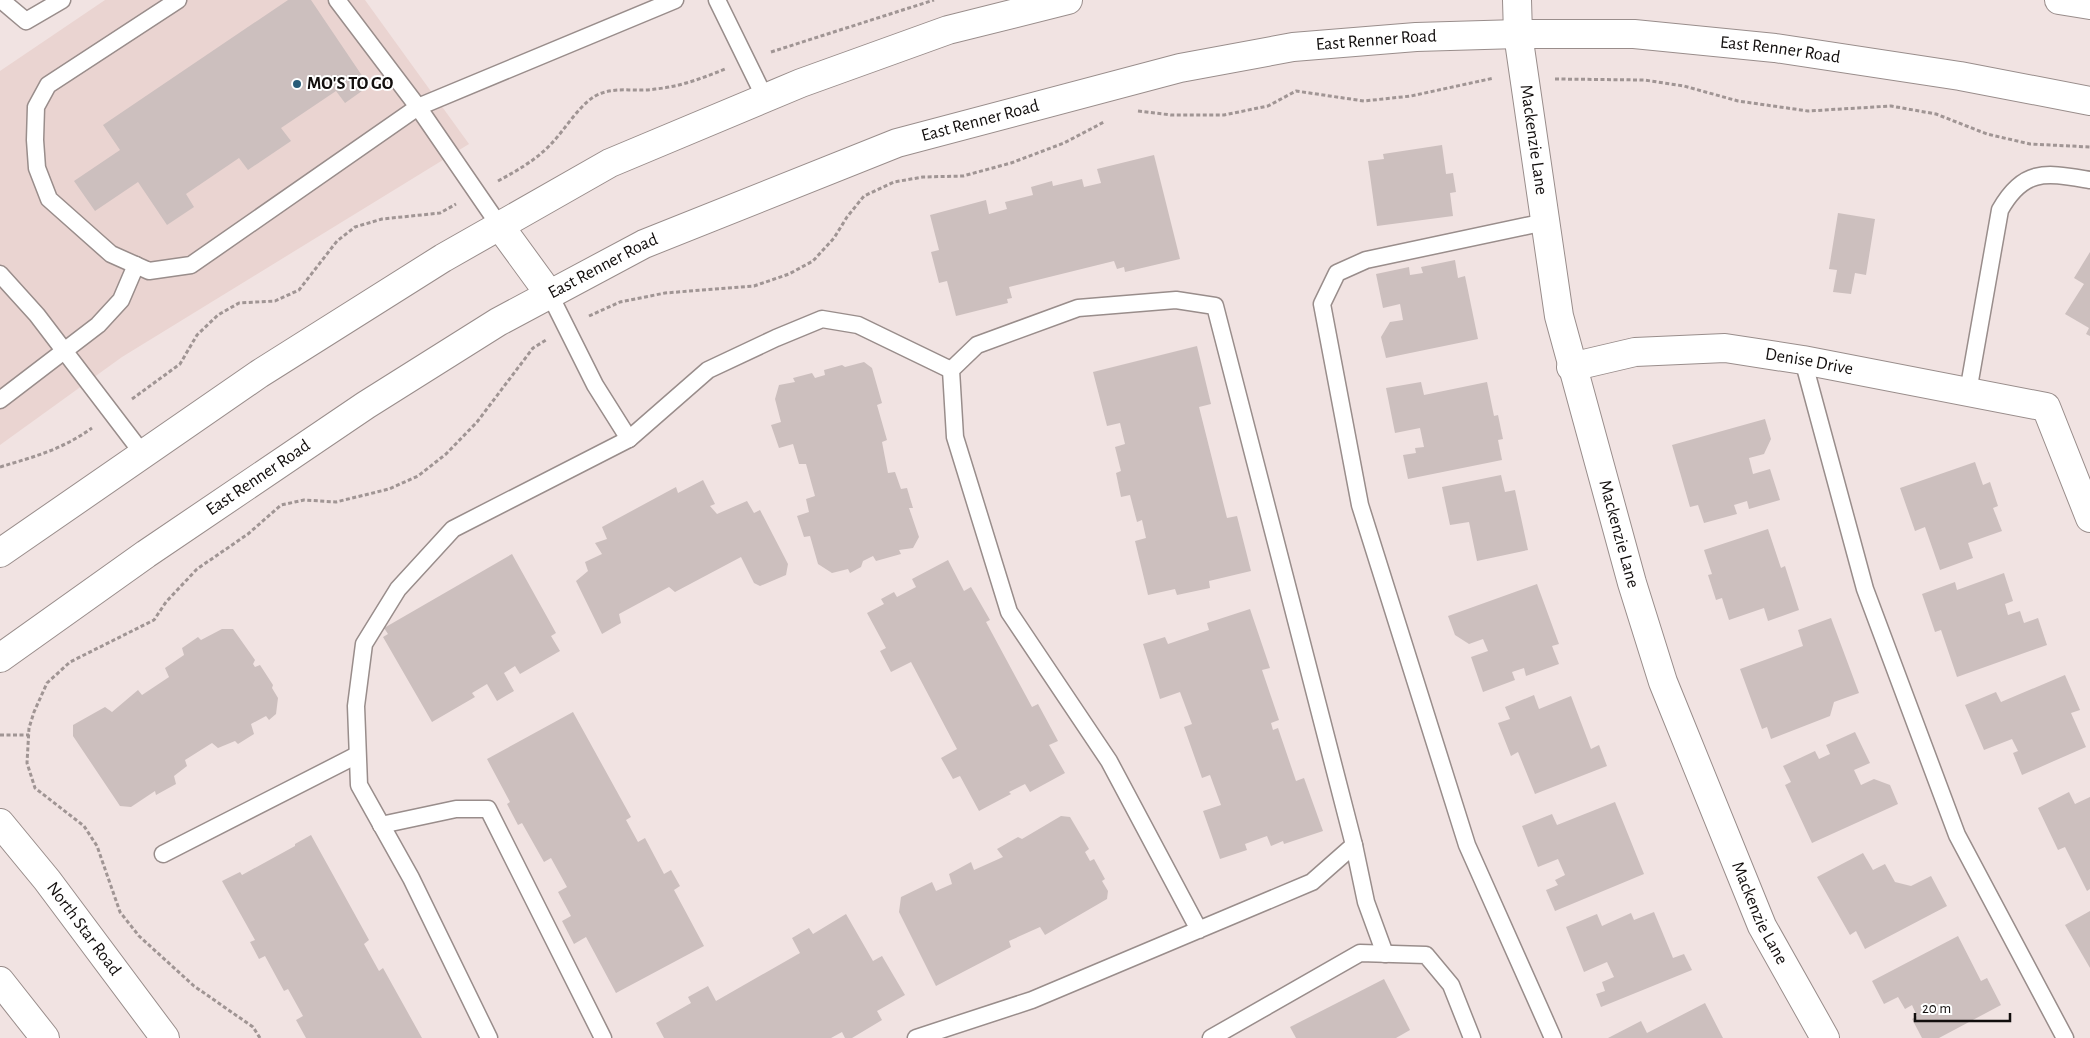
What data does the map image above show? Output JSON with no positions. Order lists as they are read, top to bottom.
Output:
{
  "streets": {
    "main road": [
      "East Renner Road",
      "Mackenzie Lane",
      "Denise Drive",
      "North Star Road"
    ]
  },
  "crossings": [
    ["East Renner Road", "Mackenzie Lane"],
    ["Mackenzie Lane", "Denise Drive"]
  ],
  "places": ["MO'S TO GO"],
  "scale_bar": "20 m"
}
